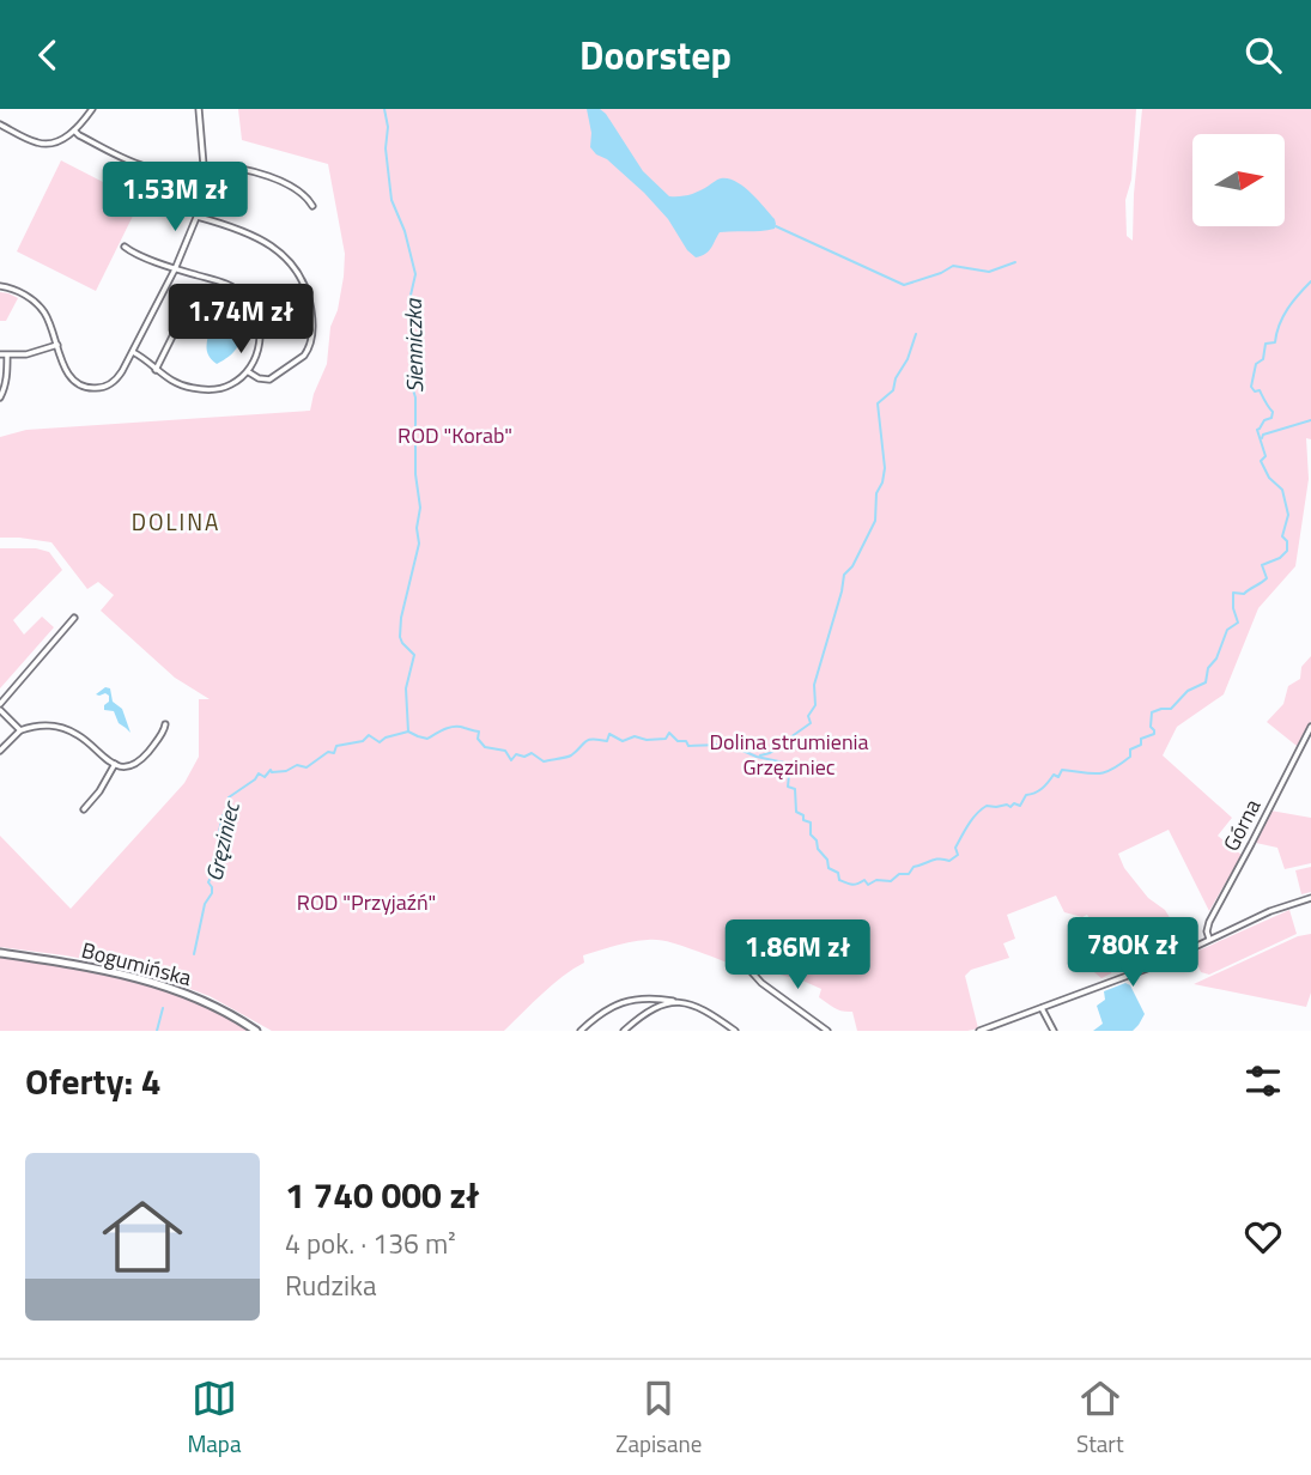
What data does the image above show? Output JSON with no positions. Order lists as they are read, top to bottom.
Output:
{
  "streets": {
    "street": ["Górna", "Bogumińska"]
  },
  "districts": ["DOLINA"],
  "water": ["Sienniczka", "Gręziniec"],
  "parks": ["ROD \"Korab\"", "Dolina strumienia Grzęziniec", "ROD \"Przyjaźń\""],
  "north": "right",
  "page": {
    "header": "Doorstep",
    "price": [
      "1.53M zł",
      "1.74M zł",
      "780K zł",
      "1.86M zł"
    ],
    "heading": "Oferty: 4",
    "list": [
      {
        "name": "1 740 000 zł",
        "note": "4 pok. · 136 m² · Rudzika"
      }
    ],
    "tabs": ["Mapa", "Zapisane", "Start"]
  }
}
